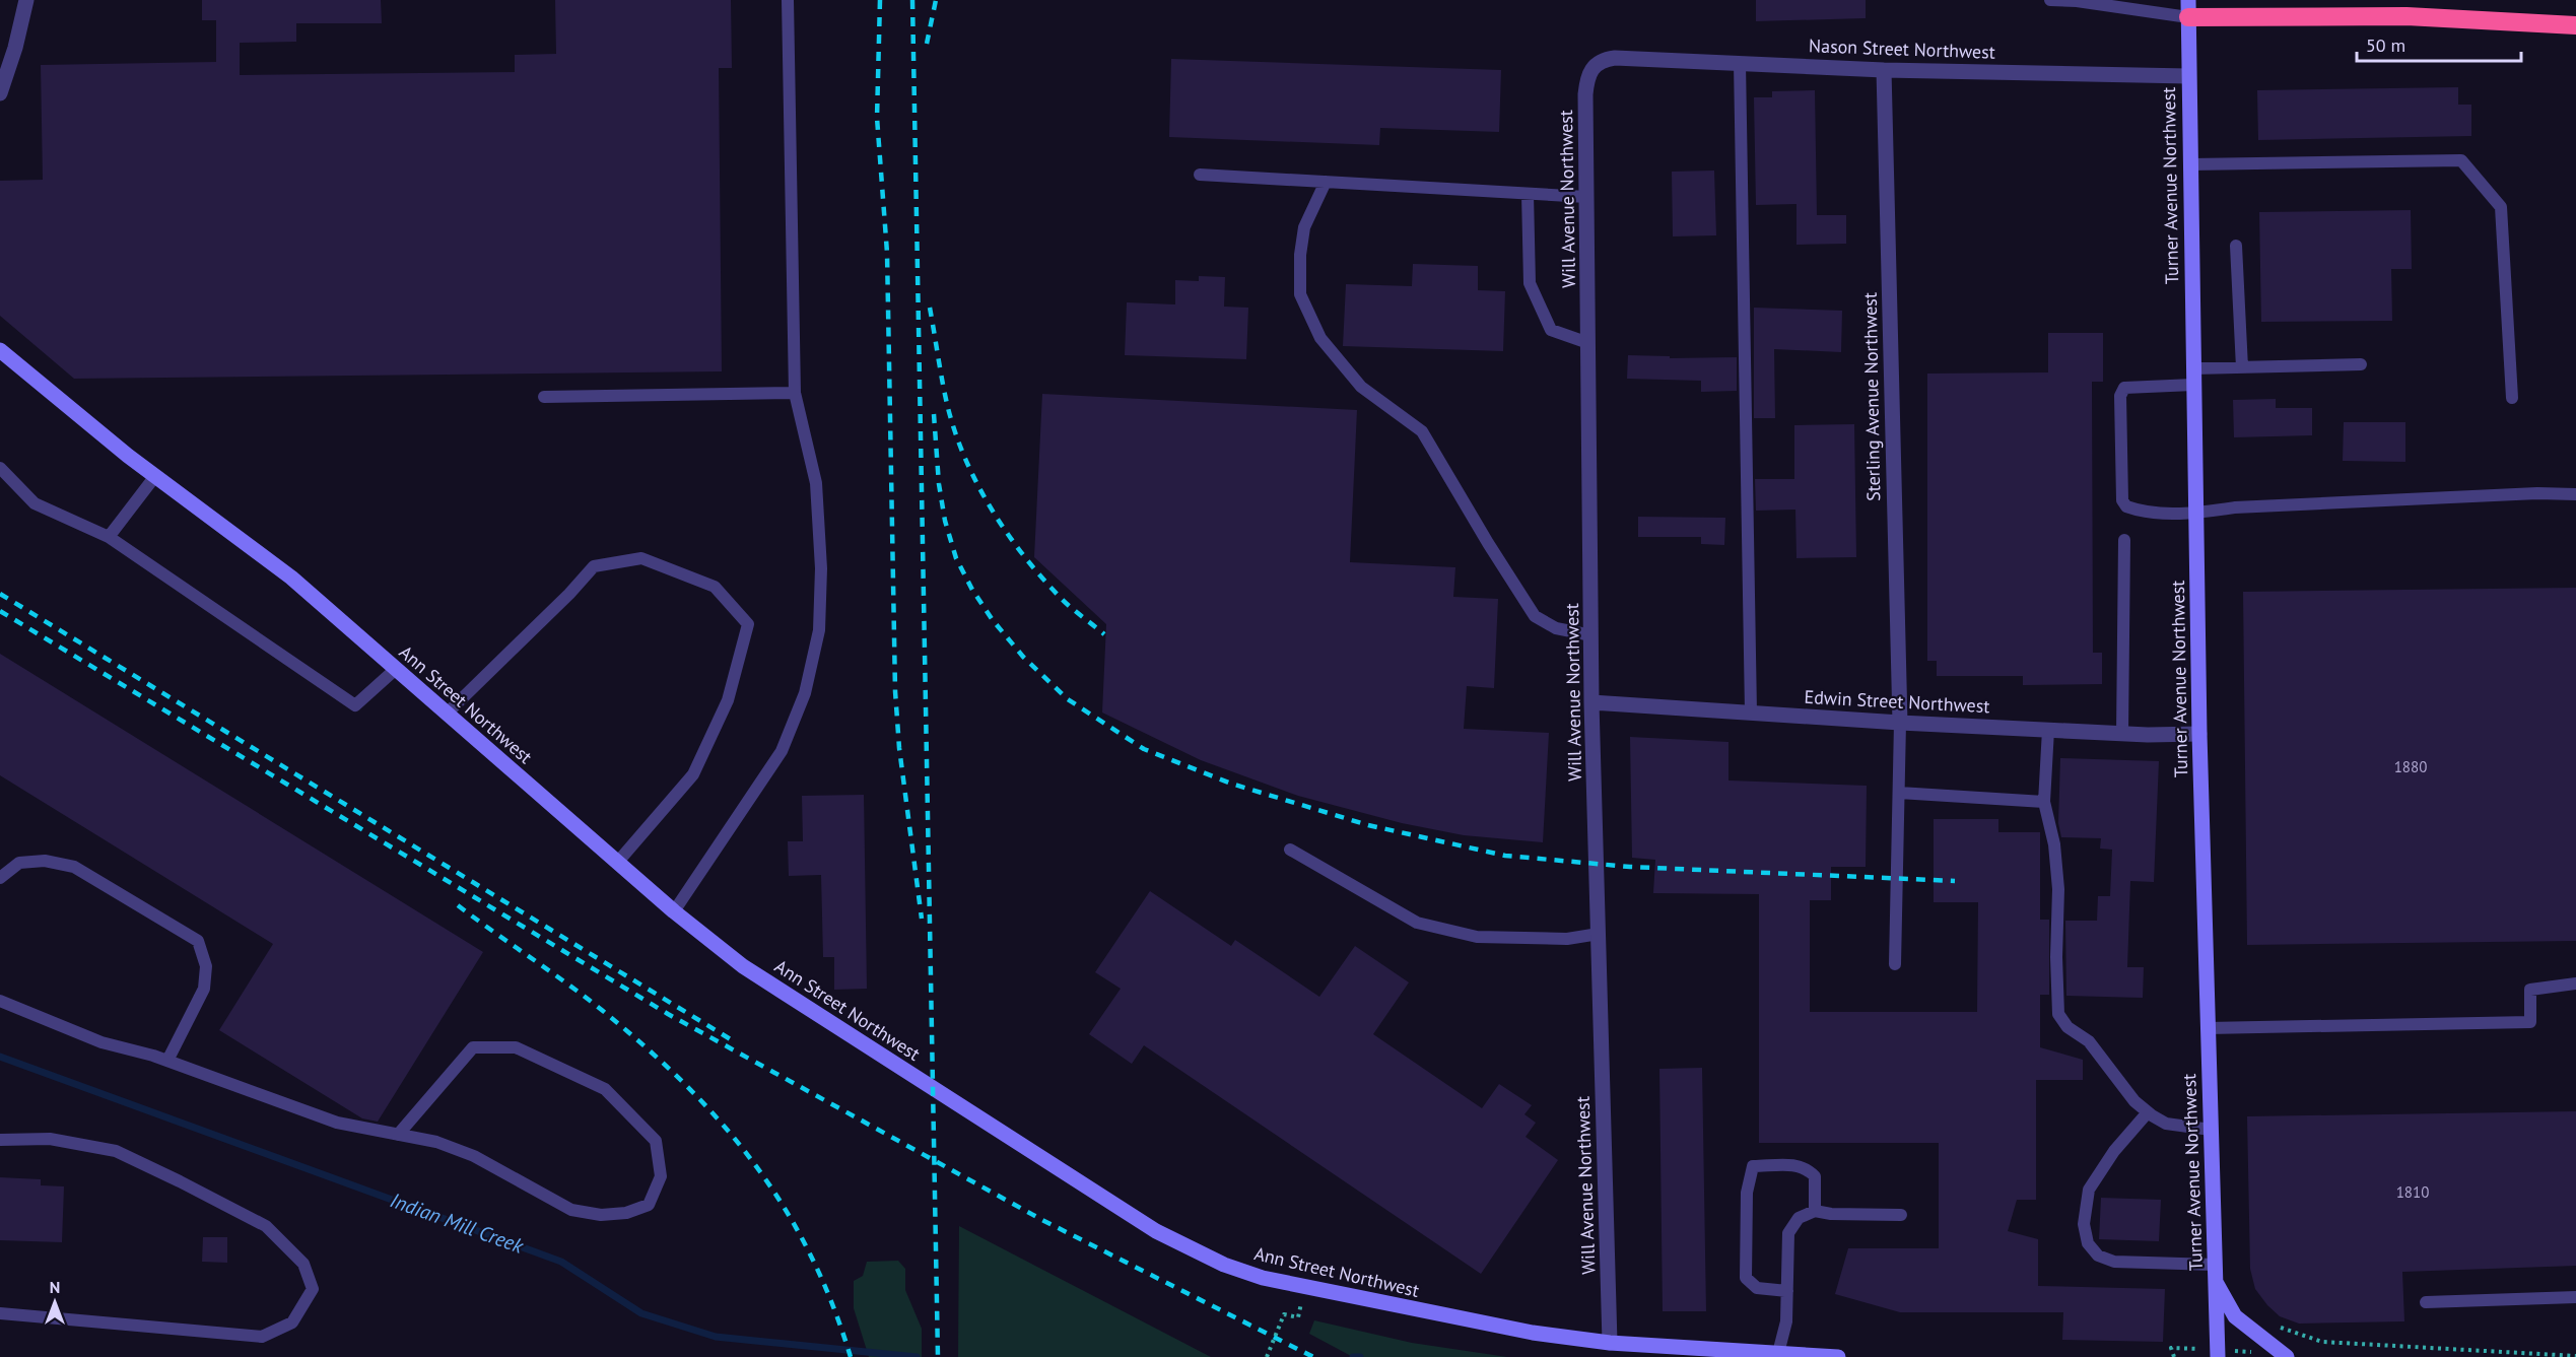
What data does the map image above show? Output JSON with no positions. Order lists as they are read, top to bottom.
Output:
{
  "streets": {
    "main road": ["Turner Avenue Northwest", "Ann Street Northwest"],
    "street": [
      "Nason Street Northwest",
      "Will Avenue Northwest",
      "Sterling Avenue Northwest",
      "Edwin Street Northwest"
    ]
  },
  "crossings": [
    ["Nason Street Northwest", "Turner Avenue Northwest"],
    ["Nason Street Northwest", "Will Avenue Northwest"],
    ["Nason Street Northwest", "Sterling Avenue Northwest"],
    ["Turner Avenue Northwest", "Edwin Street Northwest"],
    ["Will Avenue Northwest", "Edwin Street Northwest"],
    ["Will Avenue Northwest", "Ann Street Northwest"],
    ["Sterling Avenue Northwest", "Edwin Street Northwest"]
  ],
  "water": ["Indian Mill Creek"],
  "house_numbers": ["1880", "1810"],
  "scale_bar": "50 m",
  "north": "top"
}
